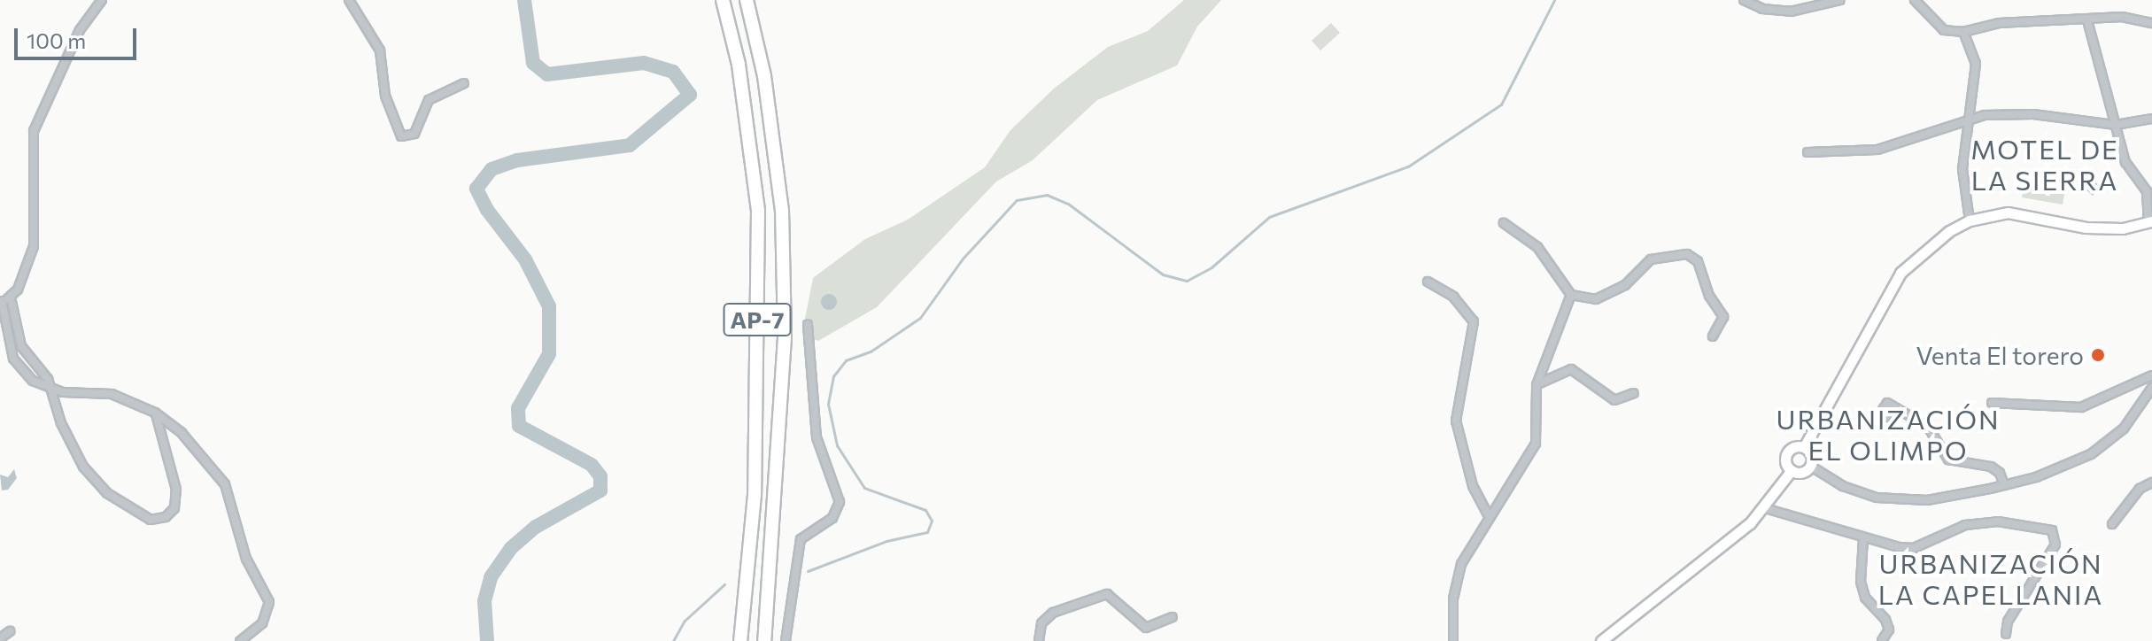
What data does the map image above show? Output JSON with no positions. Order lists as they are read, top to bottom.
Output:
{
  "streets": {
    "highway": ["AP-7"]
  },
  "districts": ["MOTEL DE LA SIERRA", "URBANIZACIÓN EL OLIMPO", "URBANIZACIÓN LA CAPELLANIA"],
  "places": ["Venta El torero"],
  "scale_bar": "100 m"
}
